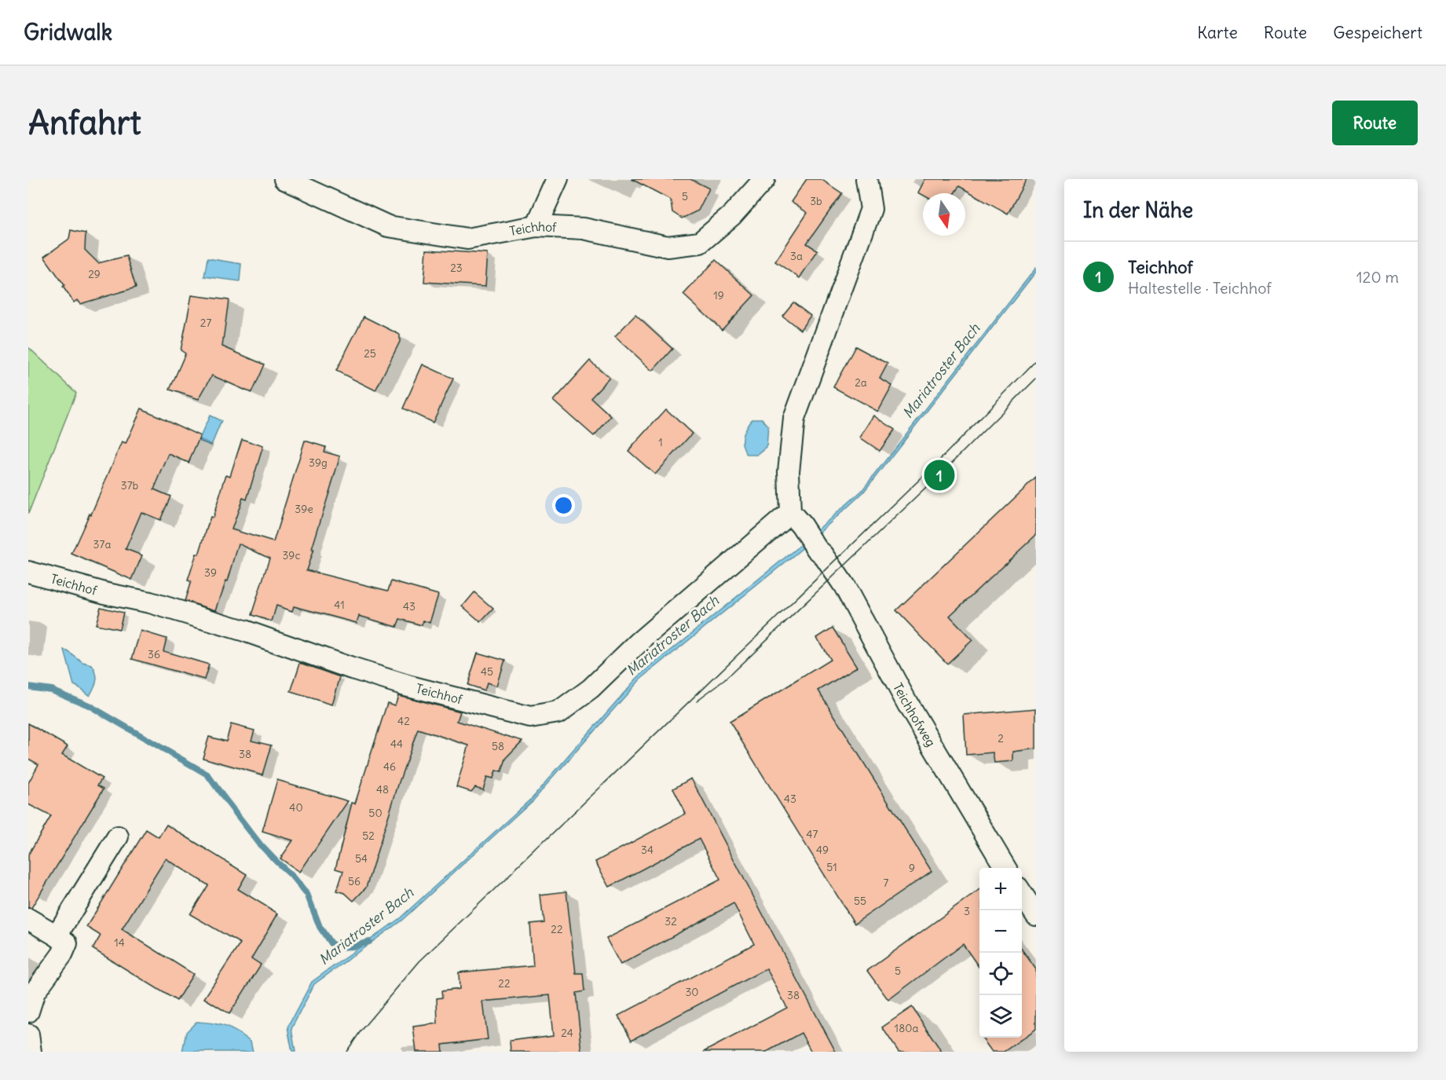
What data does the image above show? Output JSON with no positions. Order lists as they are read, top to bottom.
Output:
{
  "streets": {
    "street": ["Teichhof", "Teichhofweg"]
  },
  "crossings": [
    ["Teichhof", "Teichhofweg"]
  ],
  "water": ["Mariatroster Bach"],
  "house_numbers": [
    "5",
    "3b",
    "3a",
    "23",
    "29",
    "19",
    "27",
    "25",
    "2a",
    "1",
    "39g",
    "37b",
    "39e",
    "37a",
    "39c",
    "39",
    "41",
    "43",
    "36",
    "45",
    "42",
    "2",
    "44",
    "58",
    "38",
    "46",
    "48",
    "43",
    "40",
    "50",
    "47",
    "52",
    "34",
    "49",
    "54",
    "51",
    "9",
    "56",
    "7",
    "55",
    "3",
    "32",
    "22",
    "14",
    "5",
    "22",
    "30",
    "38",
    "180a",
    "24"
  ],
  "north": "bottom",
  "page": {
    "header": "Gridwalk",
    "nav": ["Karte", "Route", "Gespeichert"],
    "buttons": "Route",
    "title": "Anfahrt",
    "heading": "In der Nähe",
    "list": [
      {
        "mark": "1",
        "name": "Teichhof",
        "note": "Haltestelle · Teichhof",
        "value": "120 m"
      }
    ],
    "pins": "1",
    "map_buttons": ["+", "−"]
  }
}
